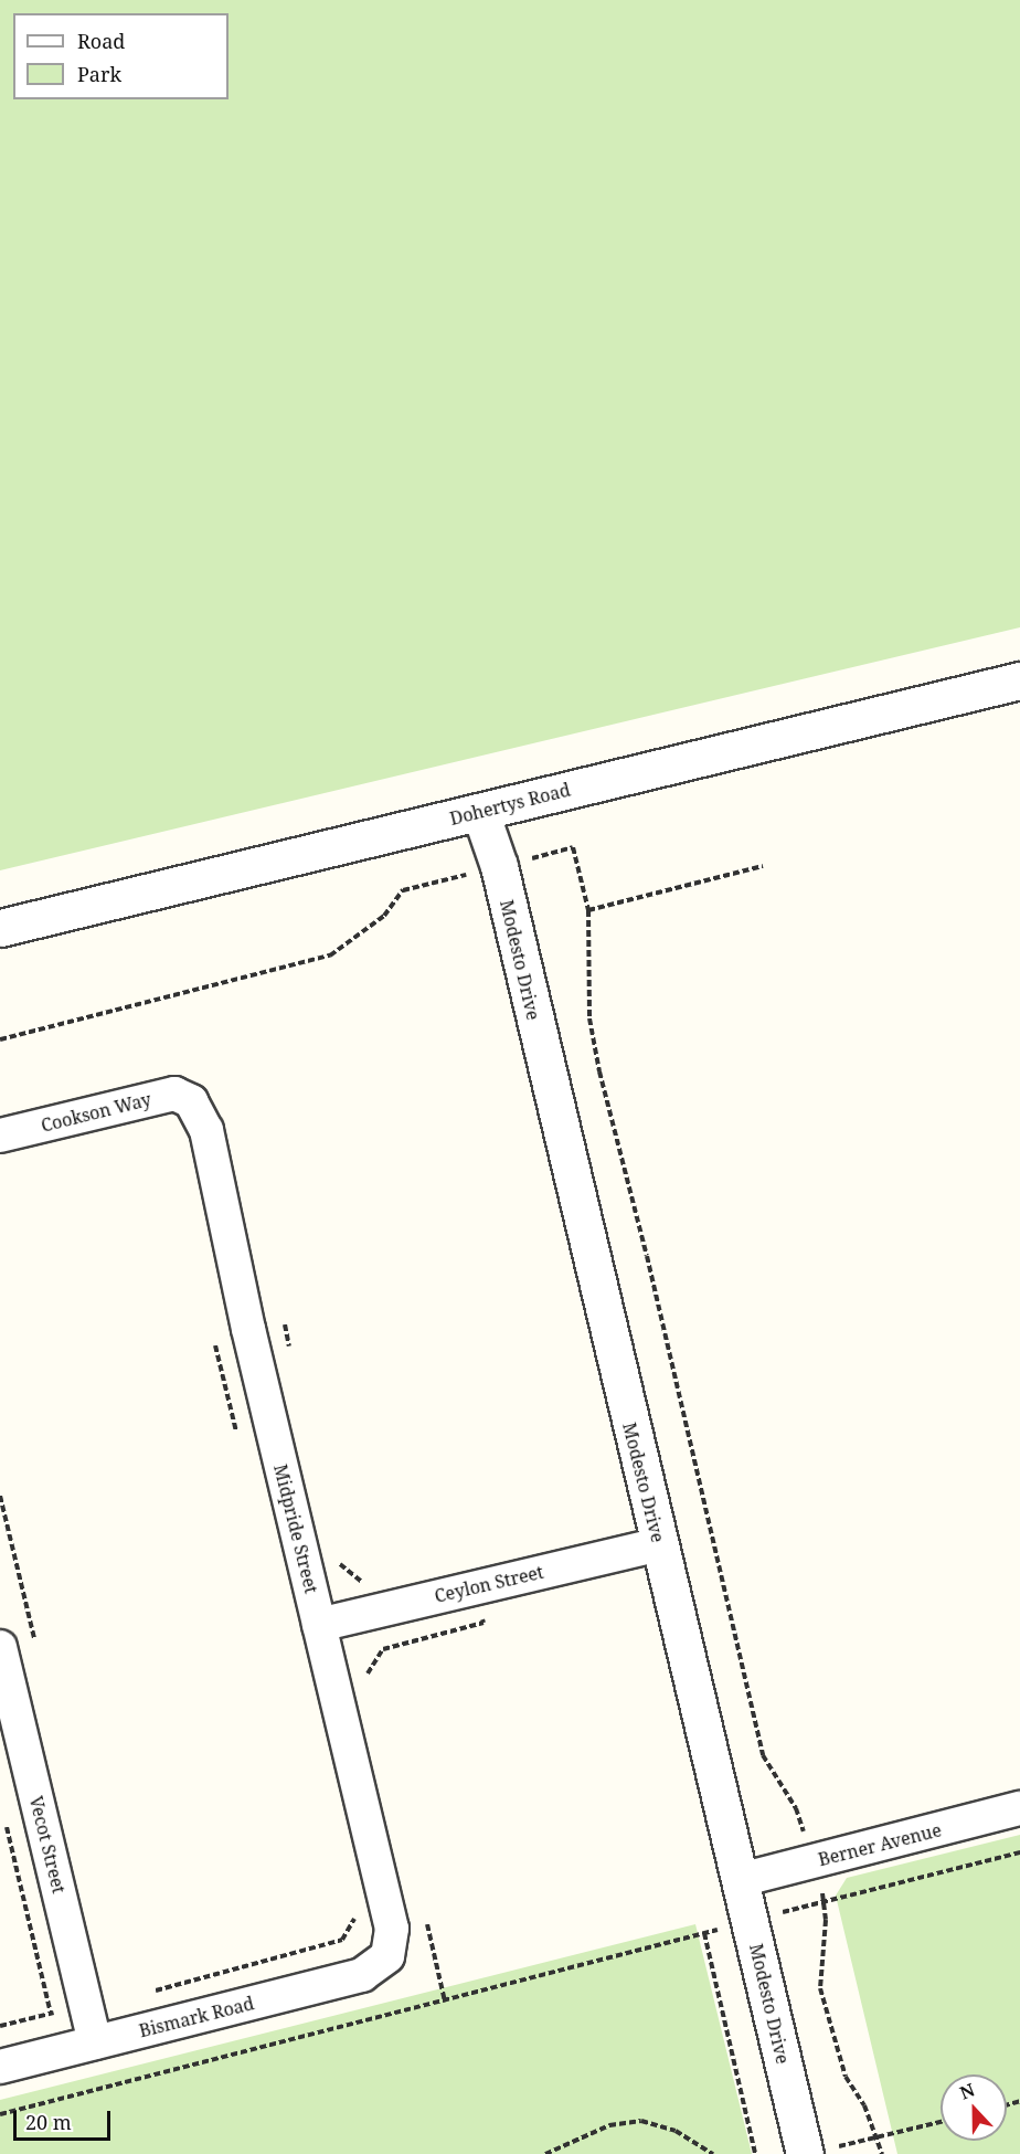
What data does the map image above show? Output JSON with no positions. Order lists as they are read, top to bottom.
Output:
{
  "streets": {
    "street": [
      "Dohertys Road",
      "Modesto Drive",
      "Cookson Way",
      "Midpride Street",
      "Ceylon Street",
      "Vecot Street",
      "Berner Avenue",
      "Bismark Road"
    ]
  },
  "crossings": [
    ["Dohertys Road", "Modesto Drive"],
    ["Modesto Drive", "Ceylon Street"],
    ["Modesto Drive", "Berner Avenue"],
    ["Cookson Way", "Midpride Street"],
    ["Midpride Street", "Ceylon Street"],
    ["Midpride Street", "Bismark Road"],
    ["Vecot Street", "Bismark Road"]
  ],
  "legend": ["Road", "Park"],
  "scale_bar": "20 m",
  "north": "top"
}
